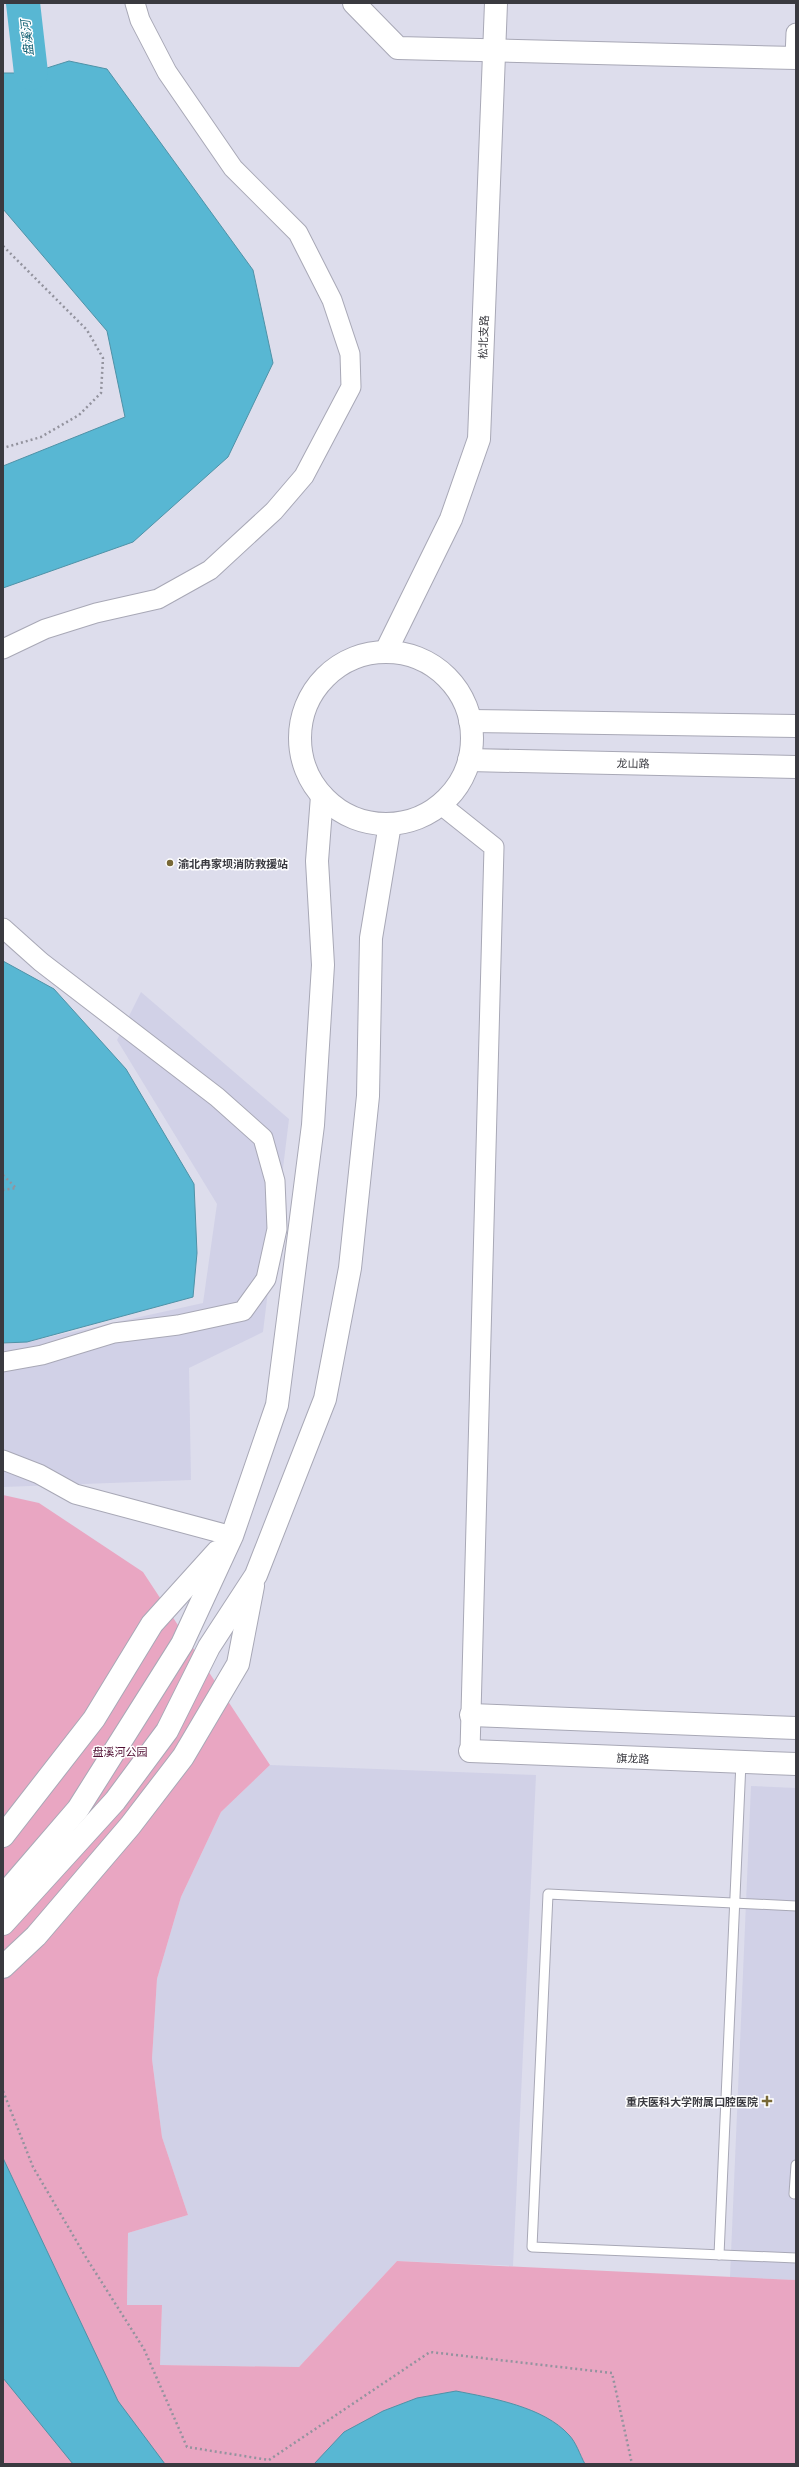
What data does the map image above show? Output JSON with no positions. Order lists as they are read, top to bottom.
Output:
{
  "streets": {
    "main road": ["松北支路", "龙山路", "旗龙路"]
  },
  "water": ["盘溪河"],
  "parks": ["盘溪河公园"],
  "places": {
    "other": ["渝北冉家坝消防救援站"],
    "health": ["重庆医科大学附属口腔医院"]
  }
}
